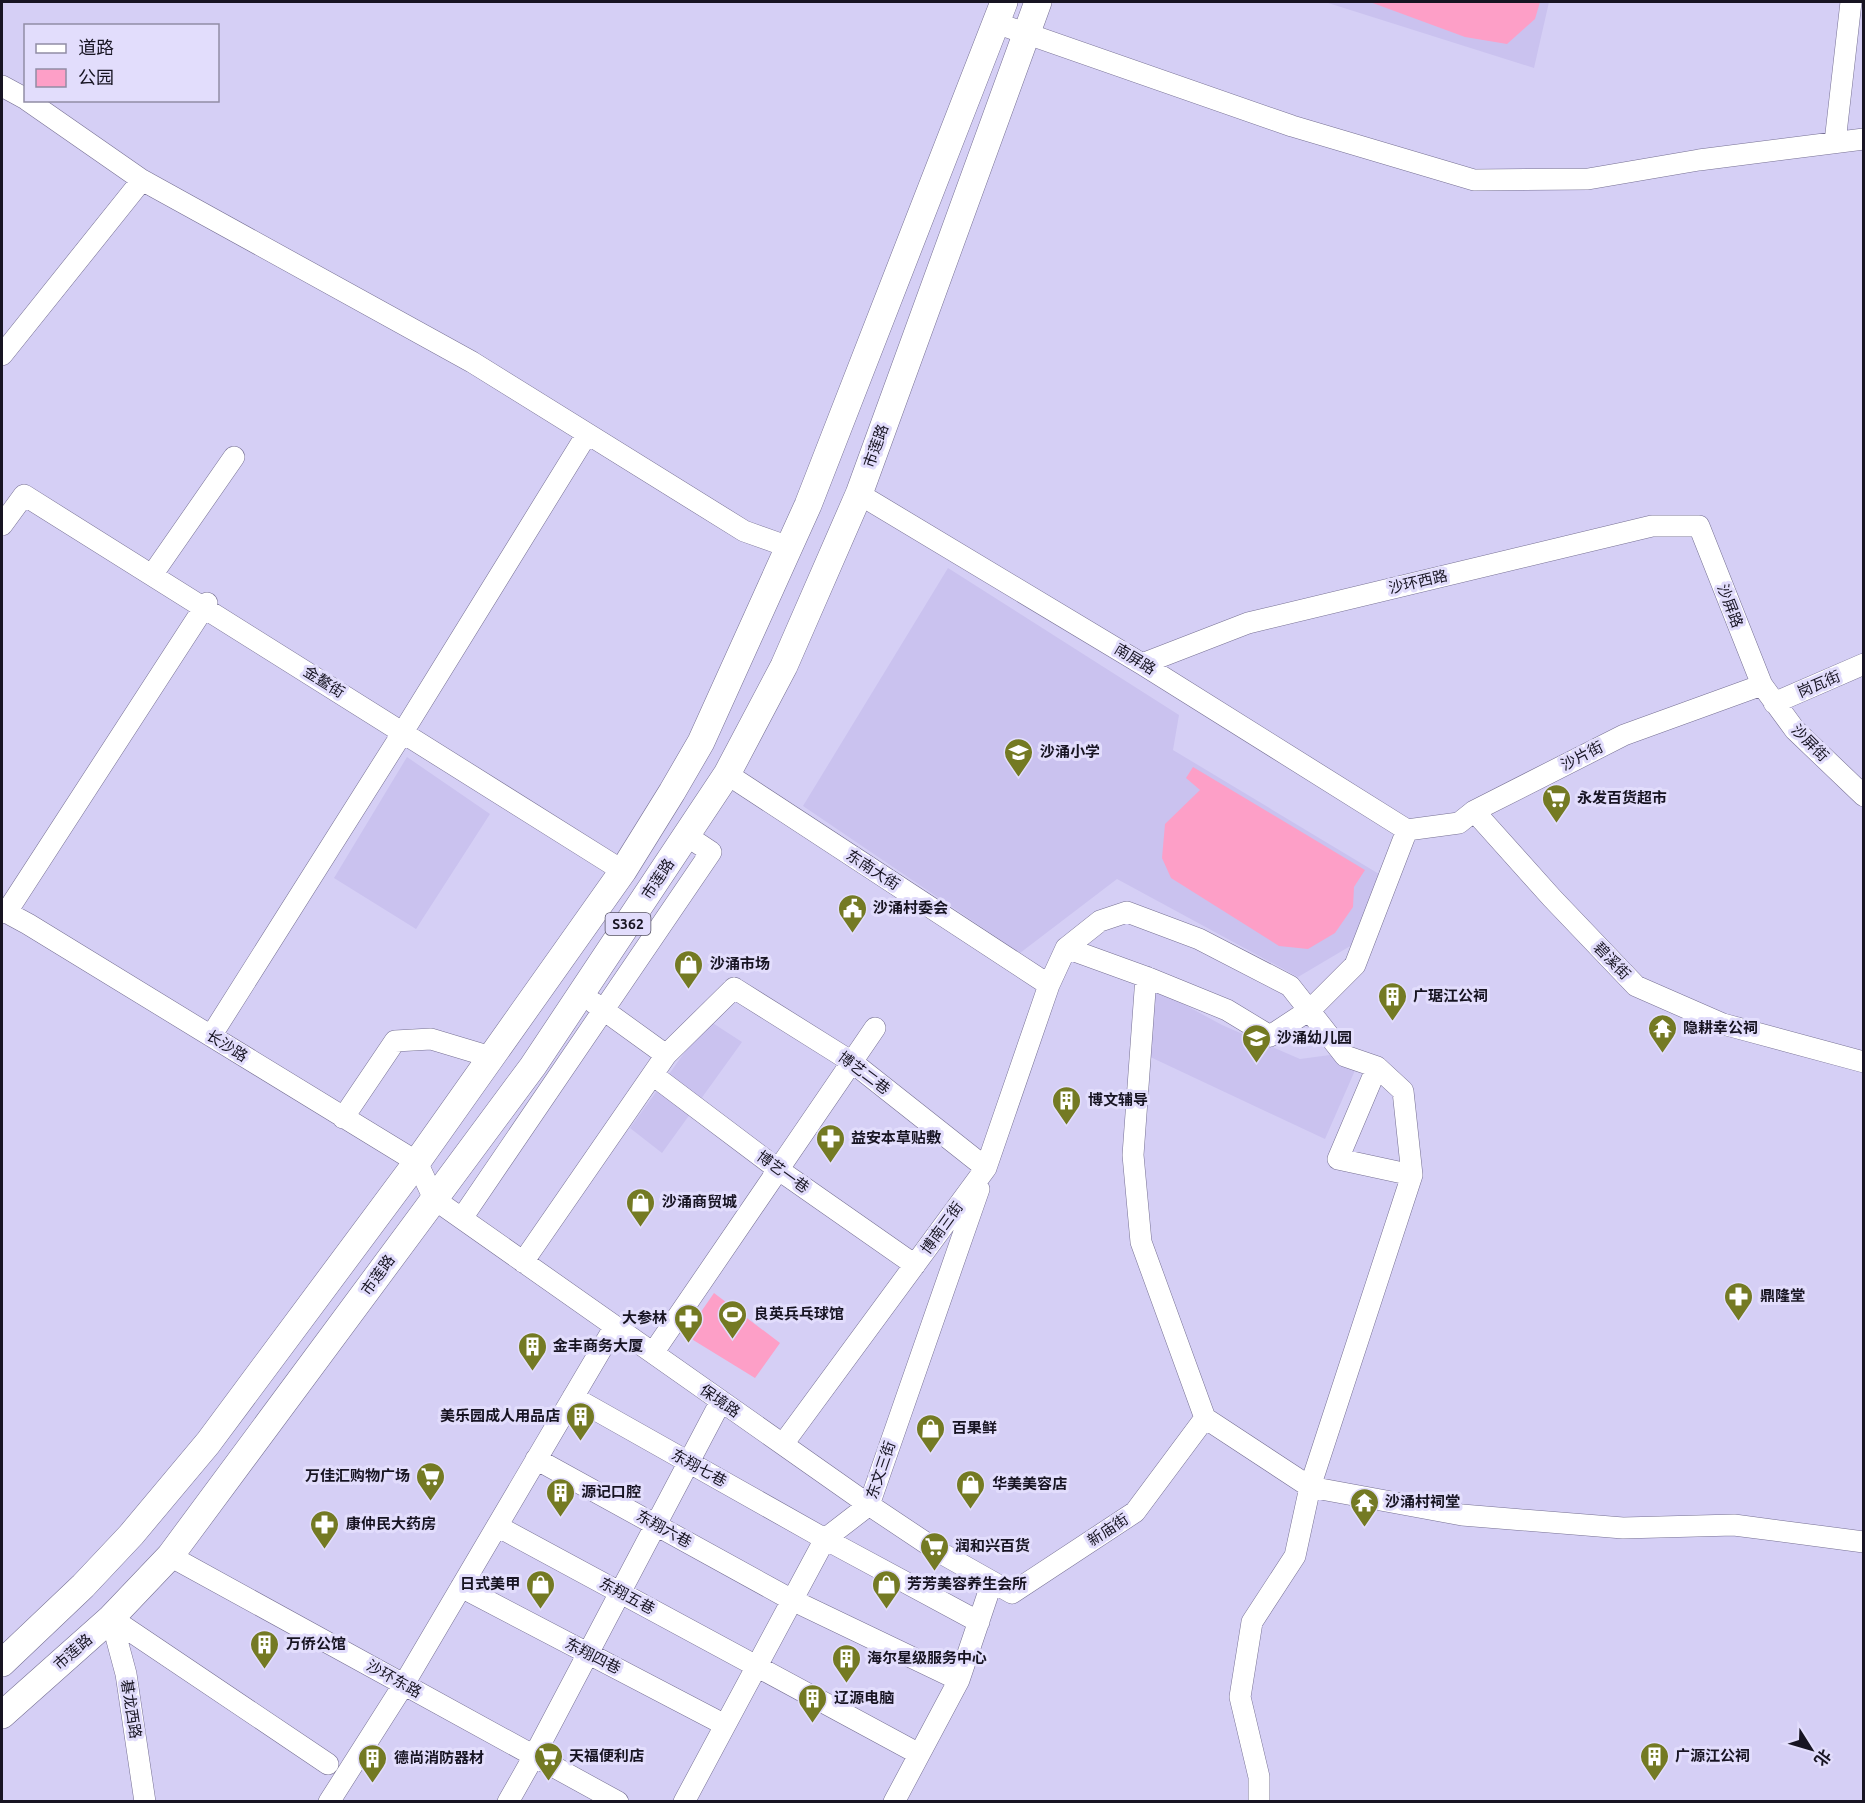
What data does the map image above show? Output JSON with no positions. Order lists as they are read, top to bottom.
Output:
{
  "streets": {
    "main road": ["市莲路", "S362"],
    "street": [
      "沙环西路",
      "沙屏路",
      "南屏路",
      "金鳌街",
      "岗瓦街",
      "沙屏街",
      "沙片街",
      "东南大街",
      "碧溪街",
      "长沙路",
      "博艺二巷",
      "博艺一巷",
      "博南三街",
      "保境路",
      "东翔七巷",
      "东文三街",
      "东翔六巷",
      "新庙街",
      "东翔五巷",
      "东翔四巷",
      "沙环东路",
      "碁龙西路"
    ]
  },
  "crossings": [
    ["市莲路", "南屏路"],
    ["市莲路", "东南大街"],
    ["市莲路", "保境路"],
    ["市莲路", "沙环东路"],
    ["市莲路", "碁龙西路"],
    ["沙环西路", "沙屏路"],
    ["沙环西路", "南屏路"],
    ["沙屏路", "沙屏街"],
    ["沙屏路", "沙片街"],
    ["南屏路", "沙片街"],
    ["金鳌街", "S362"],
    ["岗瓦街", "沙屏街"],
    ["沙屏街", "沙片街"],
    ["沙片街", "碧溪街"],
    ["东南大街", "博南三街"],
    ["S362", "长沙路"],
    ["博艺二巷", "博南三街"],
    ["博艺二巷", "东文三街"],
    ["博艺一巷", "博南三街"],
    ["博南三街", "保境路"],
    ["博南三街", "东文三街"],
    ["保境路", "东文三街"],
    ["保境路", "新庙街"],
    ["东翔七巷", "东文三街"],
    ["东文三街", "东翔六巷"],
    ["东文三街", "东翔五巷"],
    ["东文三街", "东翔四巷"]
  ],
  "places": {
    "school or university": ["沙涌小学", "沙涌幼儿园"],
    "supermarket": [
      "永发百货超市",
      "万佳汇购物广场",
      "润和兴百货",
      "天福便利店"
    ],
    "public building": ["沙涌村委会"],
    "shop": [
      "沙涌市场",
      "沙涌商贸城",
      "百果鲜",
      "华美美容店",
      "日式美甲",
      "芳芳美容养生会所"
    ],
    "building": [
      "广琚江公祠",
      "博文辅导",
      "金丰商务大厦",
      "美乐园成人用品店",
      "源记口腔",
      "万侨公馆",
      "海尔星级服务中心",
      "辽源电脑",
      "广源江公祠",
      "德尚消防器材"
    ],
    "temple": ["隐耕幸公祠", "沙涌村祠堂"],
    "pharmacy": [
      "益安本草贴敷",
      "鼎隆堂",
      "大参林",
      "康仲民大药房"
    ],
    "sports": ["良英兵乓球馆"]
  },
  "legend": ["道路", "公园"],
  "north": "bottom right"
}
